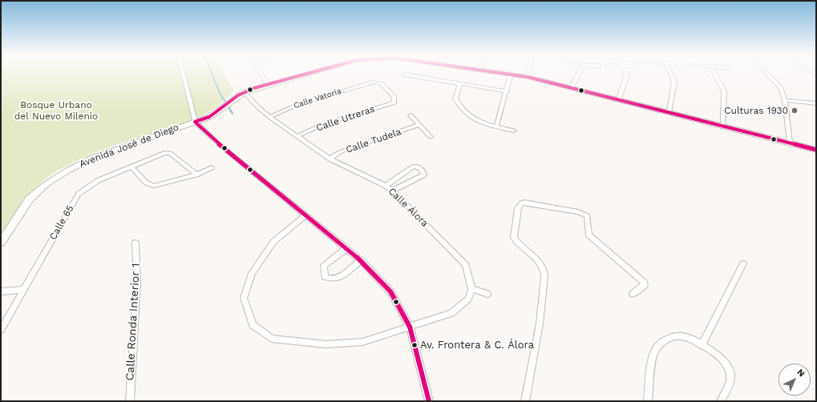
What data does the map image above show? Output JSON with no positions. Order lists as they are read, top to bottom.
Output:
{
  "streets": {
    "street": [
      "Calle Vatoria",
      "Calle Utreras",
      "Calle Tudela",
      "Avenida José de Diego",
      "Calle Álora",
      "Calle 65",
      "Calle Ronda Interior 1"
    ]
  },
  "crossings": [
    ["Calle Vatoria", "Calle Utreras"],
    ["Calle Vatoria", "Calle Álora"],
    ["Calle Utreras", "Calle Álora"],
    ["Calle Tudela", "Calle Álora"],
    ["Avenida José de Diego", "Calle Álora"]
  ],
  "parks": ["Bosque Urbano del Nuevo Milenio"],
  "places": ["Culturas 1930", "Av. Frontera & C. Álora"],
  "north": "top right"
}
